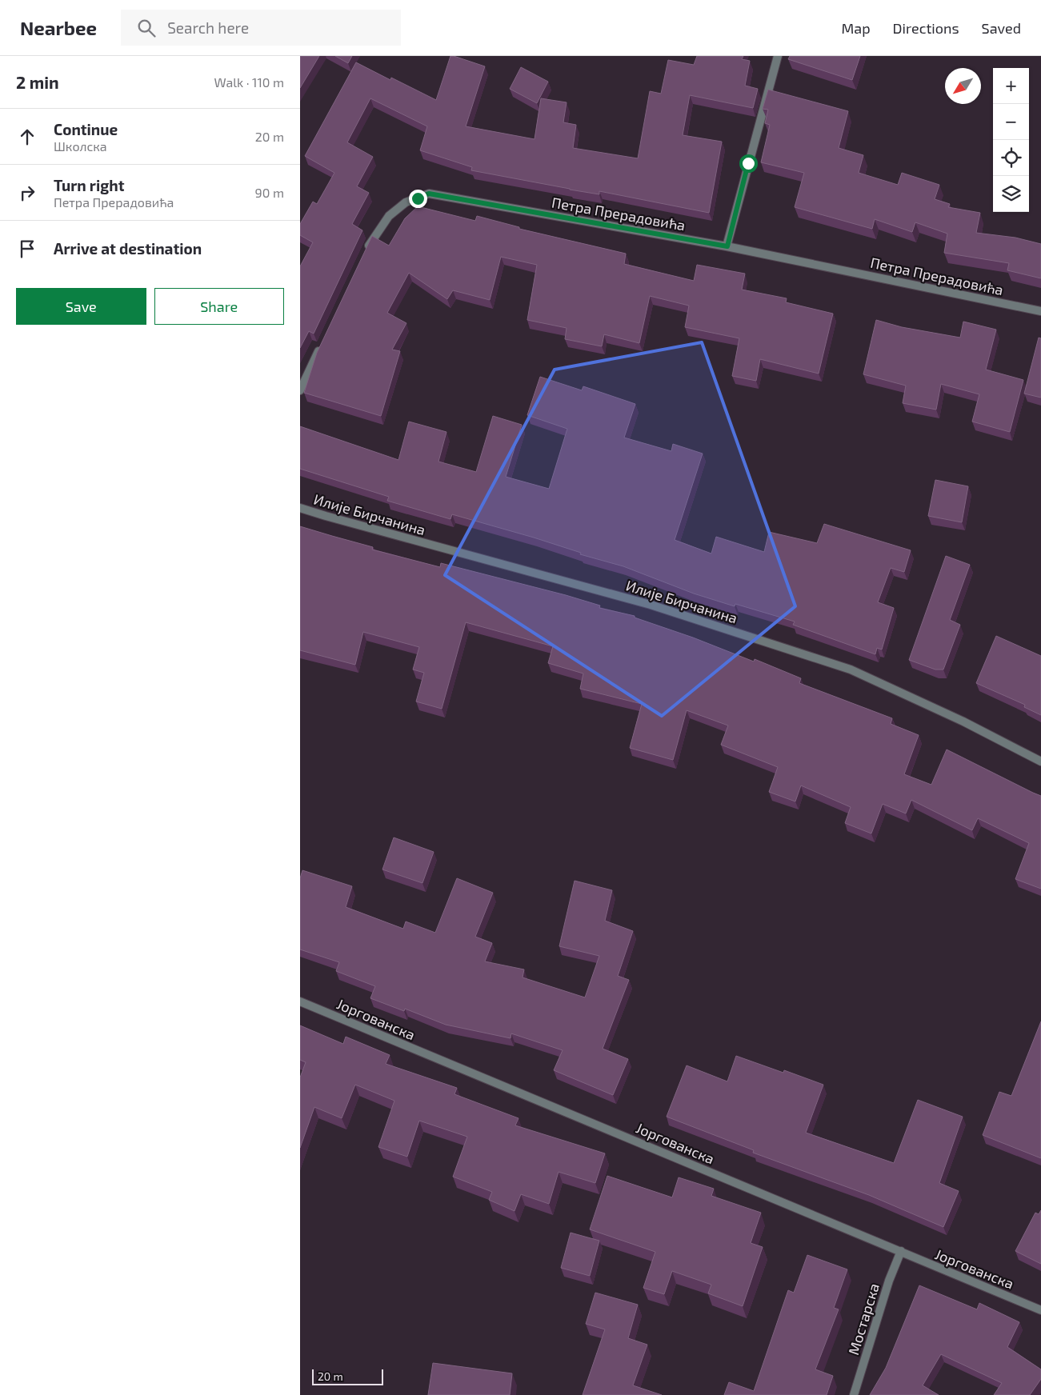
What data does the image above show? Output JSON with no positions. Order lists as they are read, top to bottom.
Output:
{
  "streets": {
    "street": [
      "Петра Прерадовића",
      "Илије Бирчанина",
      "Јоргованска",
      "Мостарска"
    ]
  },
  "crossings": [
    ["Јоргованска", "Мостарска"]
  ],
  "scale_bar": "20 m",
  "north": "bottom left",
  "page": {
    "header": "Nearbee",
    "search": "Search here",
    "nav": ["Map", "Directions", "Saved"],
    "heading": ["2 min", "Walk · 110 m"],
    "map_buttons": ["+", "−"],
    "list": [
      ["Continue", "Школска", "20 m"],
      ["Turn right", "Петра Прерадовића", "90 m"],
      "Arrive at destination"
    ],
    "buttons": ["Save", "Share"],
    "scale": "20 m"
  }
}
